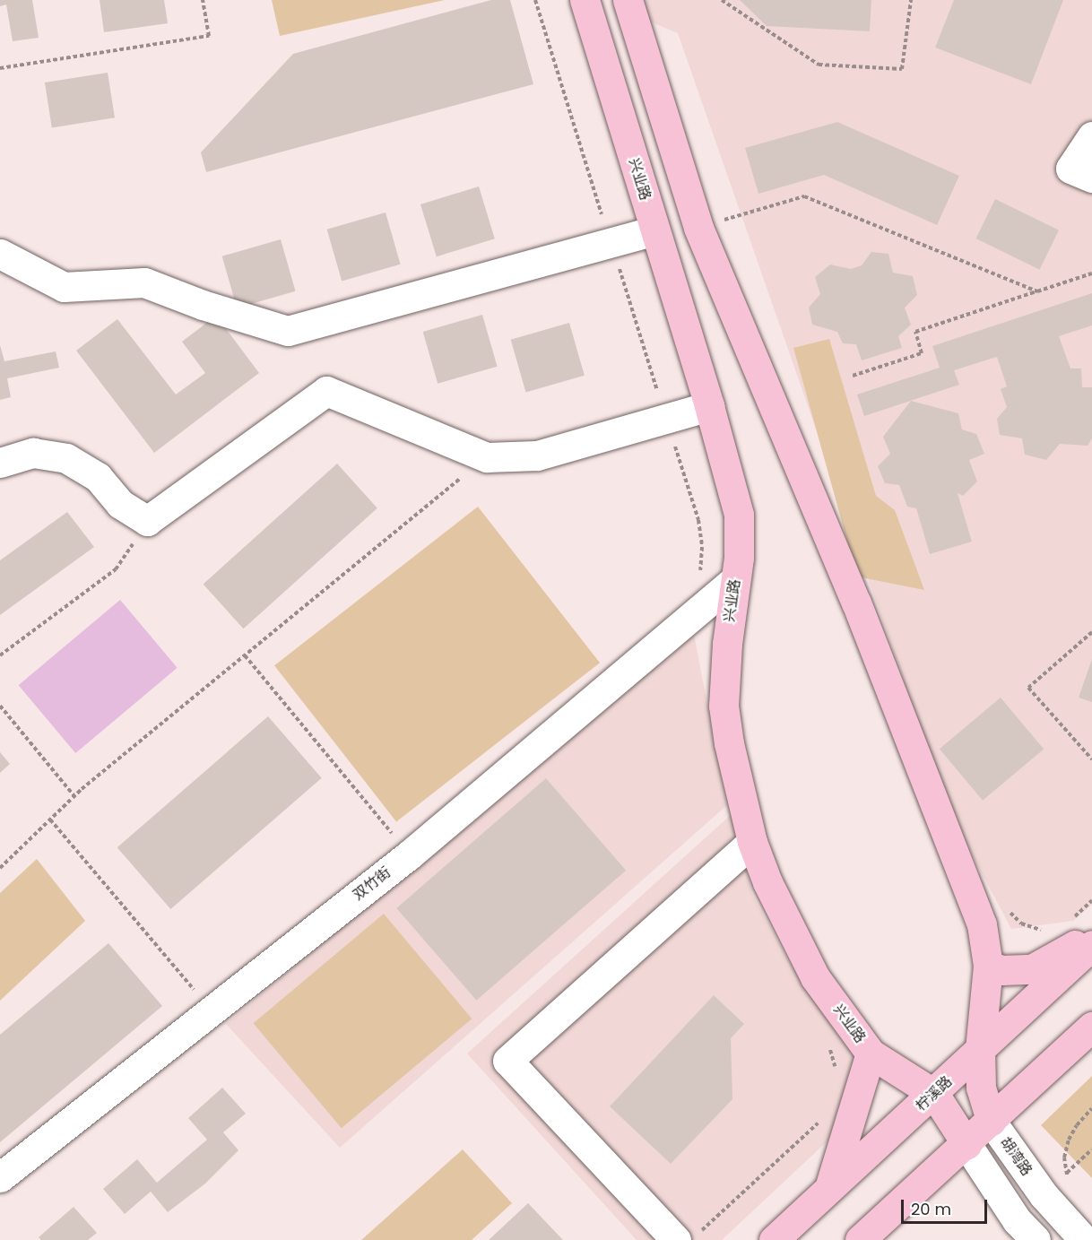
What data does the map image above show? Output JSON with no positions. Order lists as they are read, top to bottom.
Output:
{
  "streets": {
    "main road": ["兴业路", "柠溪路"],
    "street": ["双竹街", "胡湾路"]
  },
  "crossings": [
    ["兴业路", "双竹街"],
    ["兴业路", "柠溪路"]
  ],
  "scale_bar": "20 m"
}
